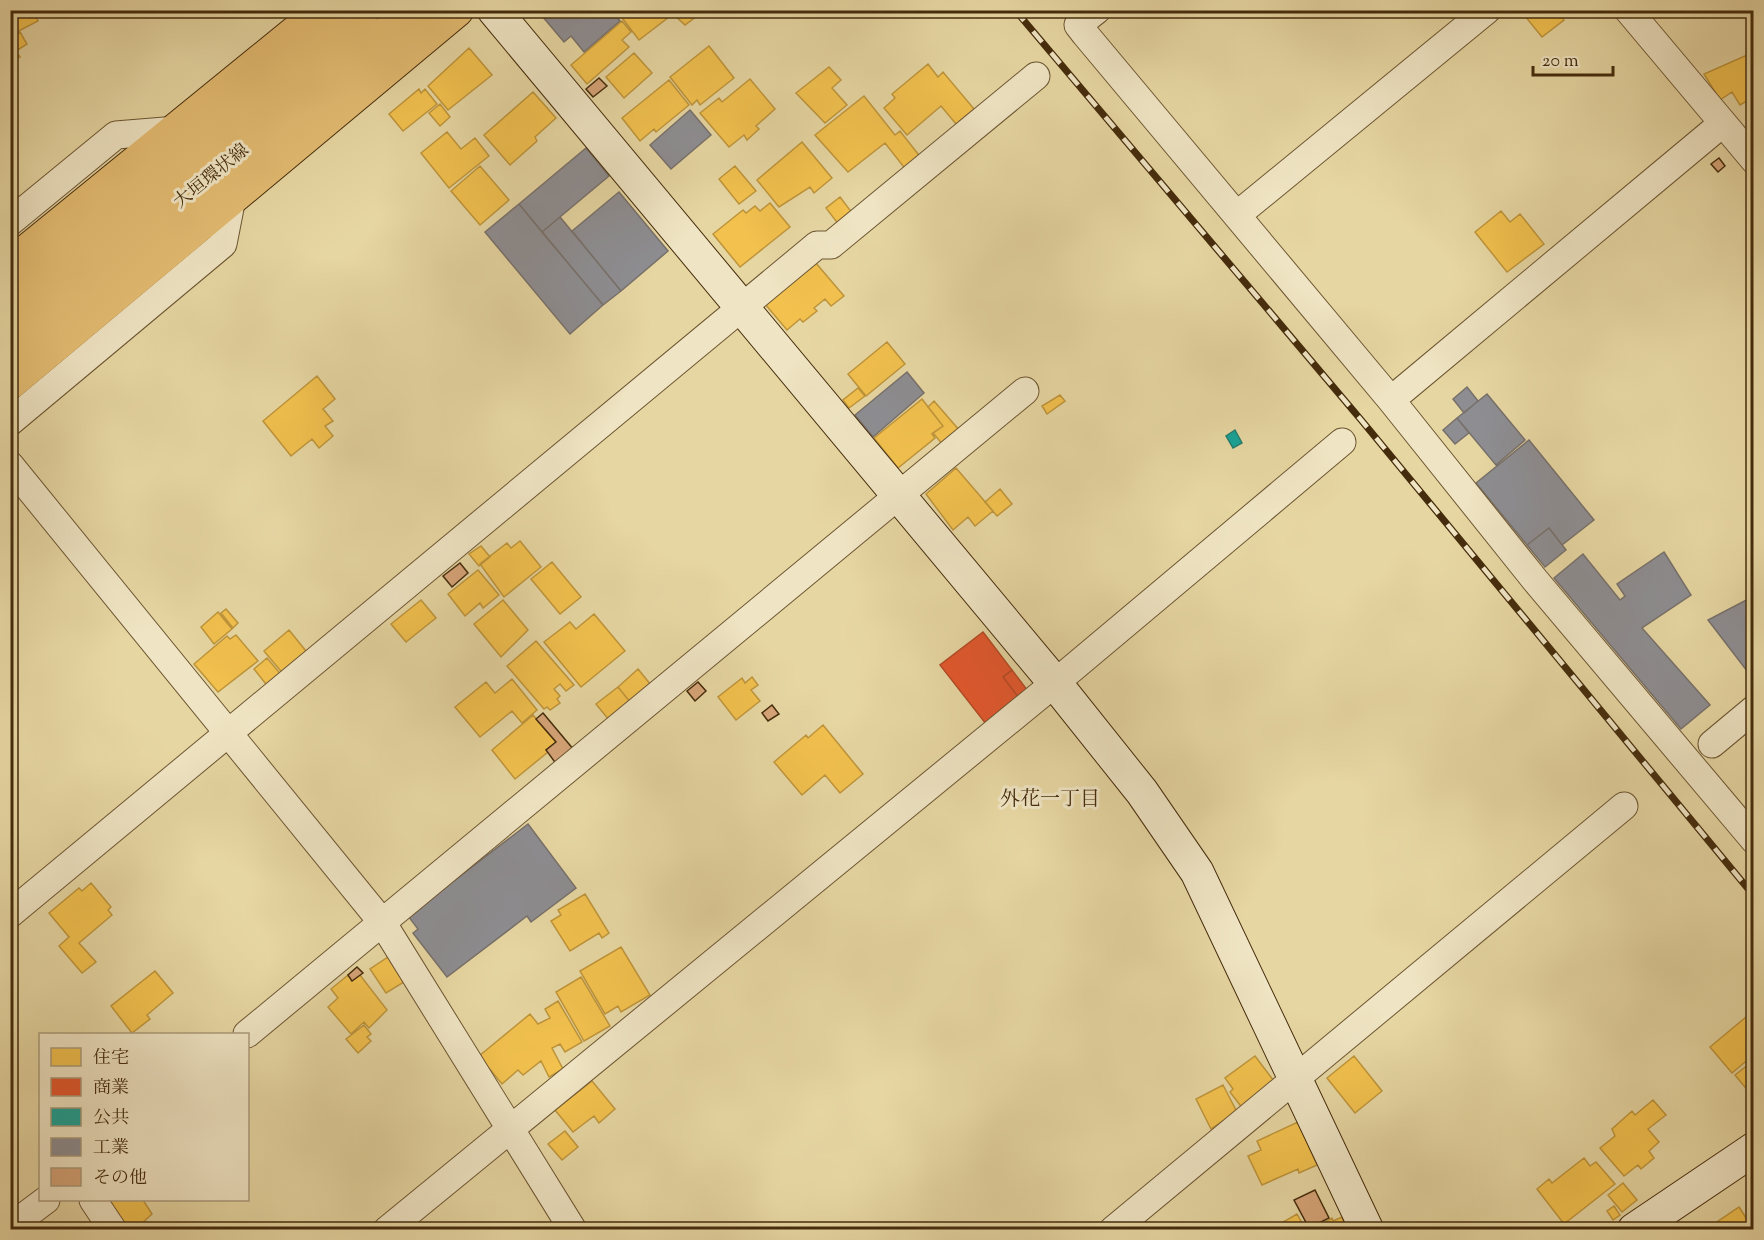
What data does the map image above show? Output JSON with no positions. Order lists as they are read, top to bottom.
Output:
{
  "streets": {
    "main road": ["大垣環状線"]
  },
  "districts": ["外花一丁目"],
  "legend": [
    "住宅",
    "商業",
    "公共",
    "工業",
    "その他"
  ],
  "scale_bar": "20 m"
}
